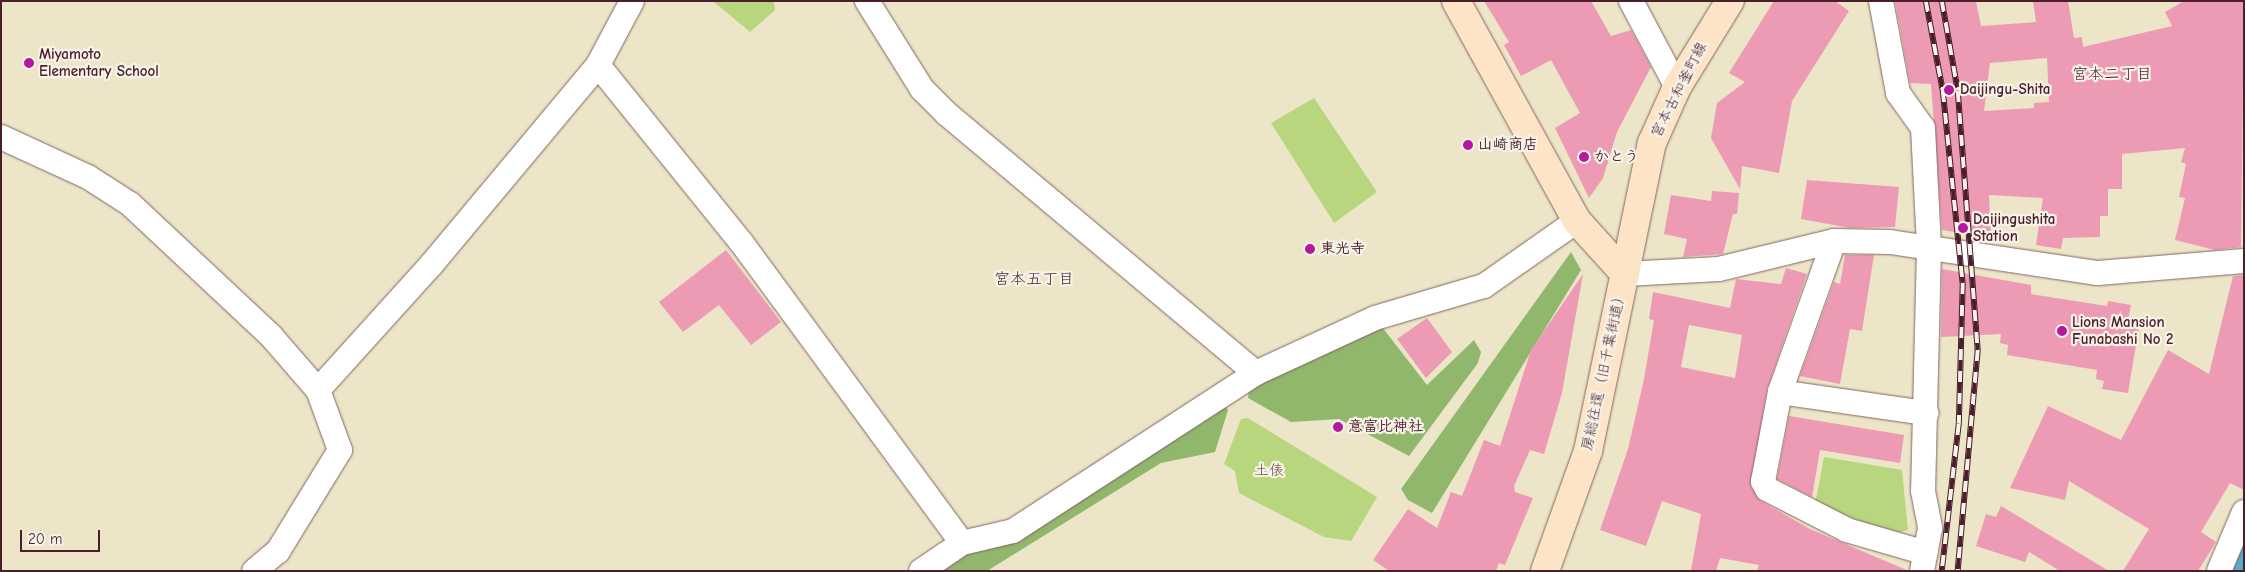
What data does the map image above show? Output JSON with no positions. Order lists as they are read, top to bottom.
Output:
{
  "streets": {
    "street": ["宮本古和釜町線", "房総往還（旧千葉街道）"]
  },
  "crossings": [
    ["宮本古和釜町線", "房総往還（旧千葉街道）"]
  ],
  "districts": ["宮本二丁目", "宮本五丁目"],
  "parks": ["土俵"],
  "places": [
    "Miyamoto Elementary School",
    "Daijingu-Shita",
    "山崎商店",
    "かとう",
    "Daijingushita Station",
    "東光寺",
    "Lions Mansion Funabashi No 2",
    "意富比神社"
  ],
  "scale_bar": "20 m"
}
